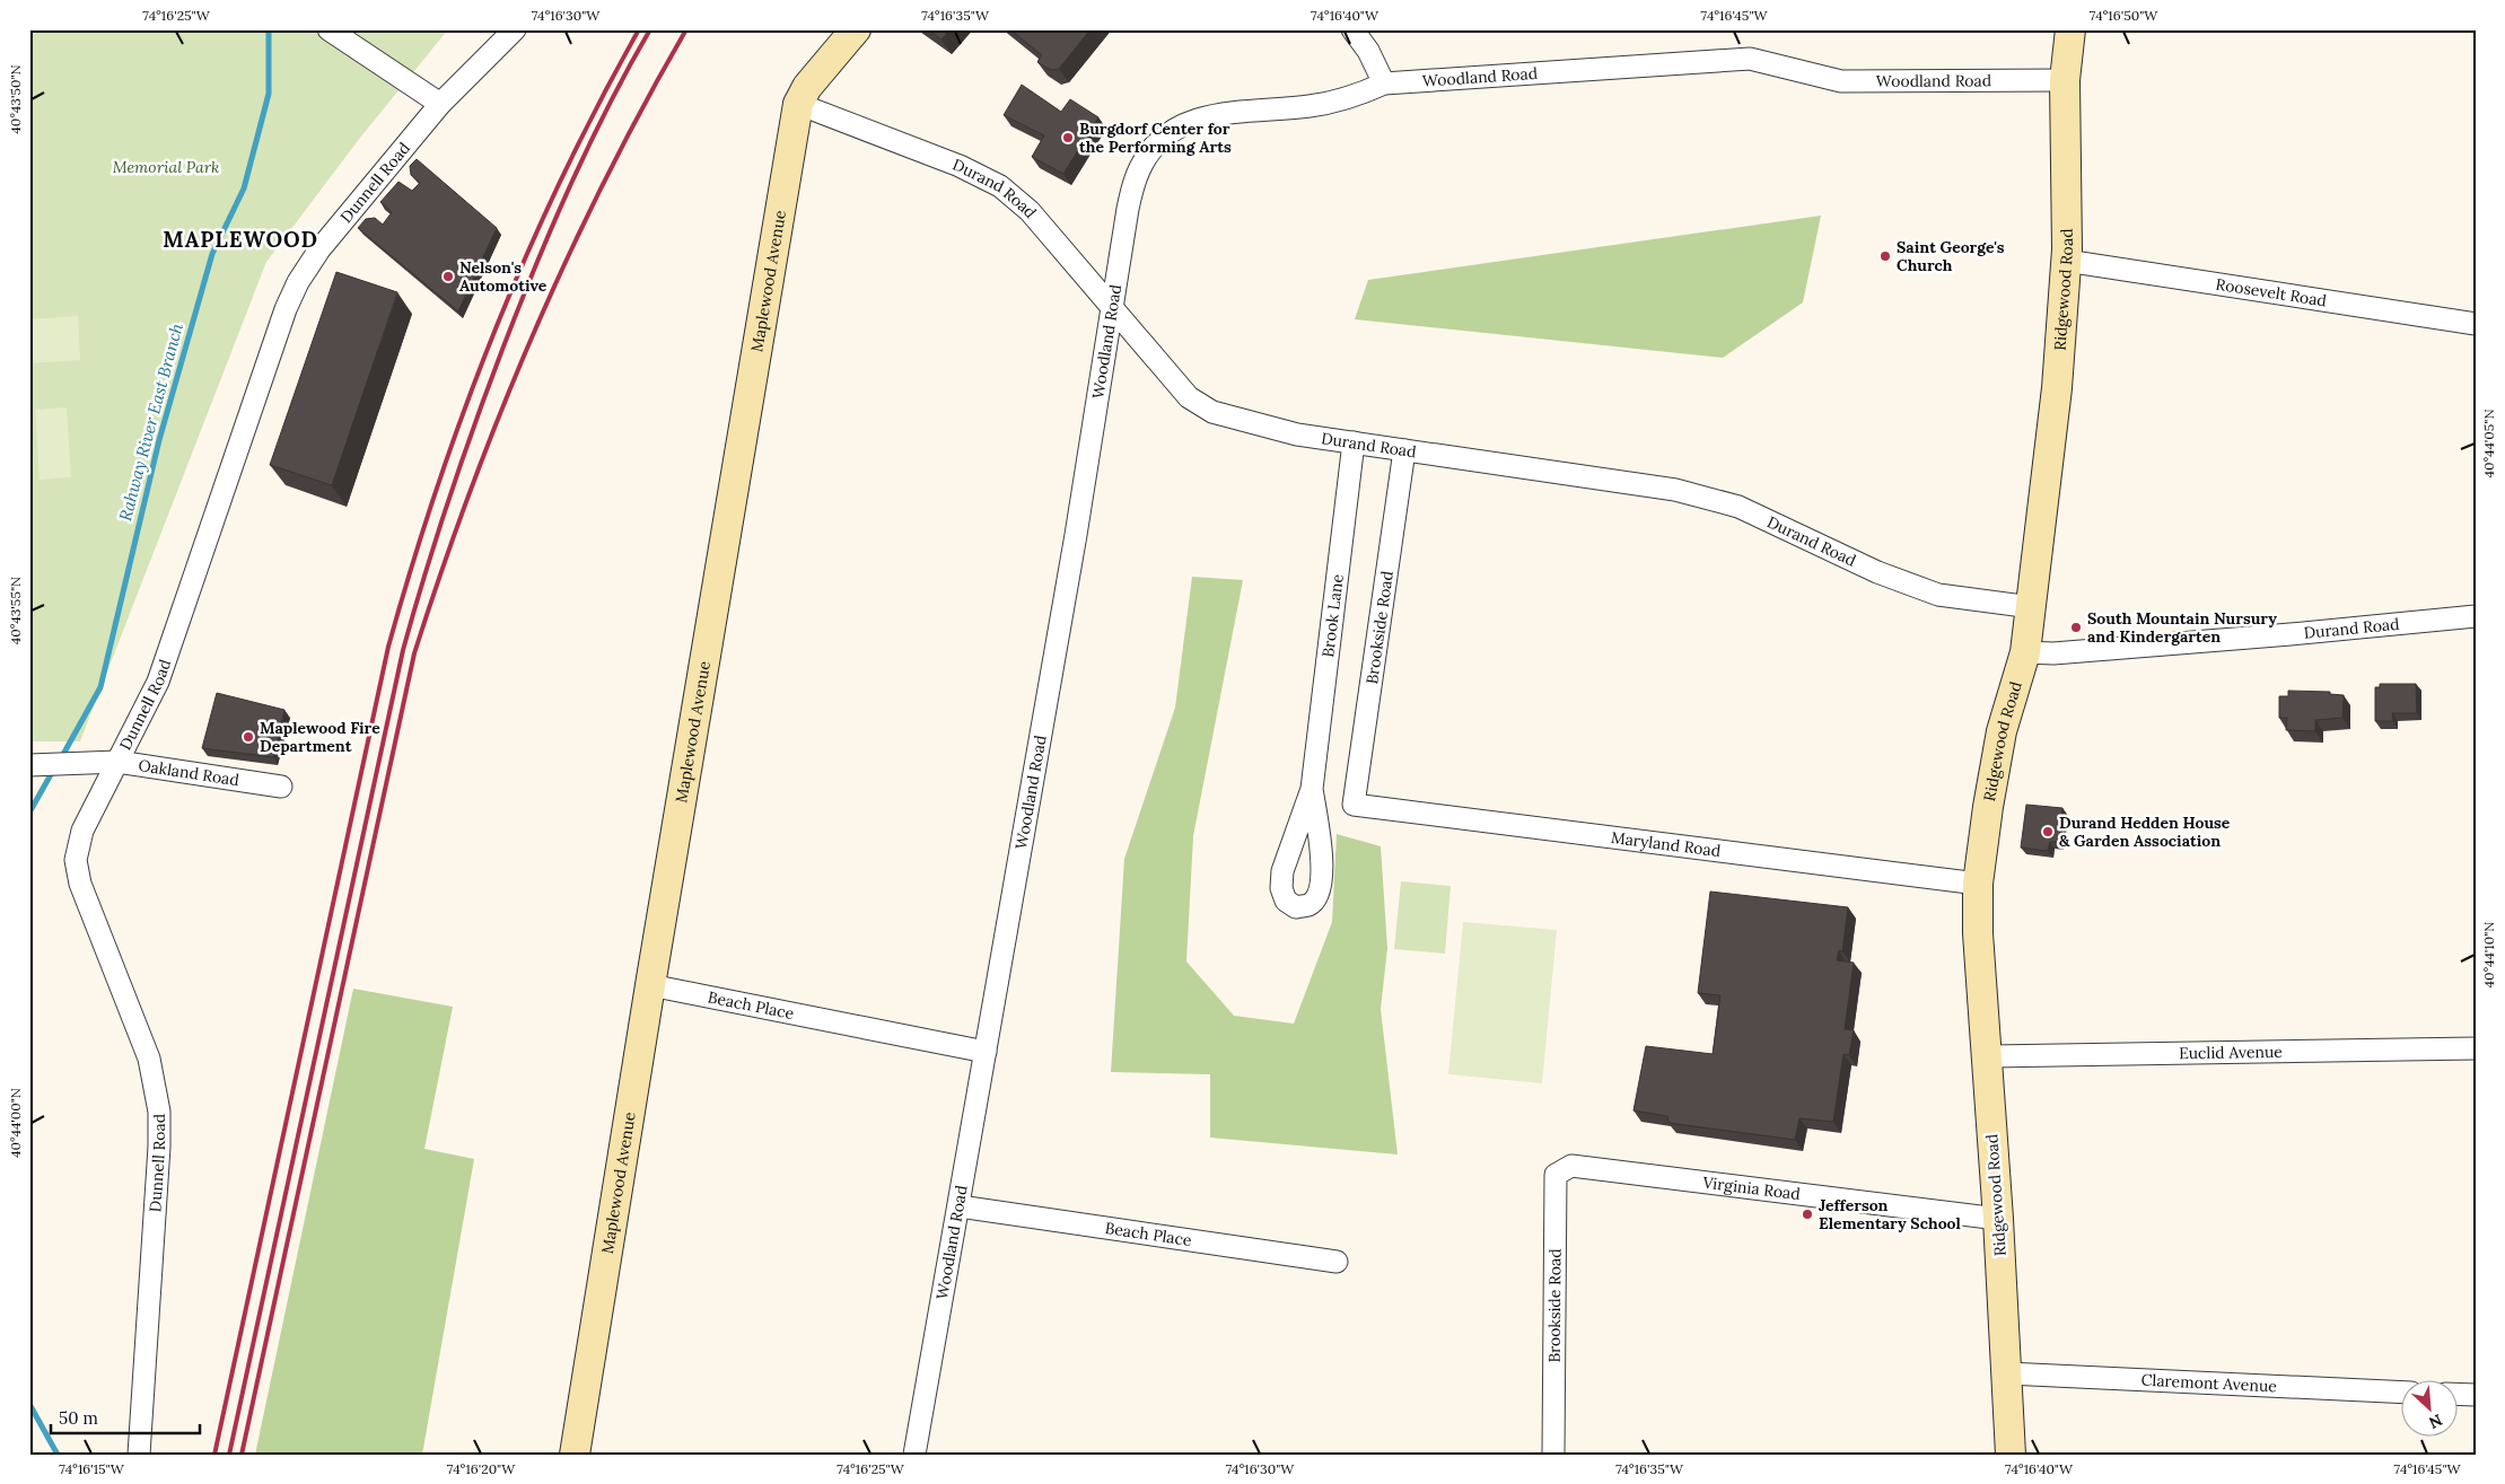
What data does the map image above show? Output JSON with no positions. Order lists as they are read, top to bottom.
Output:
{
  "streets": {
    "street": [
      "Woodland Road",
      "Dunnell Road",
      "Durand Road",
      "Maplewood Avenue",
      "Ridgewood Road",
      "Roosevelt Road",
      "Brook Lane",
      "Brookside Road",
      "Oakland Road",
      "Maryland Road",
      "Beach Place",
      "Euclid Avenue",
      "Virginia Road",
      "Claremont Avenue"
    ]
  },
  "crossings": [
    ["Woodland Road", "Durand Road"],
    ["Woodland Road", "Ridgewood Road"],
    ["Woodland Road", "Beach Place"],
    ["Dunnell Road", "Oakland Road"],
    ["Durand Road", "Maplewood Avenue"],
    ["Durand Road", "Ridgewood Road"],
    ["Durand Road", "Brook Lane"],
    ["Durand Road", "Brookside Road"],
    ["Maplewood Avenue", "Beach Place"],
    ["Ridgewood Road", "Roosevelt Road"],
    ["Ridgewood Road", "Maryland Road"],
    ["Ridgewood Road", "Euclid Avenue"],
    ["Ridgewood Road", "Virginia Road"],
    ["Ridgewood Road", "Claremont Avenue"],
    ["Brookside Road", "Maryland Road"],
    ["Brookside Road", "Virginia Road"]
  ],
  "districts": ["MAPLEWOOD"],
  "water": ["Rahway River East Branch"],
  "parks": ["Memorial Park"],
  "places": [
    "Burgdorf Center for the Performing Arts",
    "Saint George's Church",
    "Nelson's Automotive",
    "South Mountain Nursury and Kindergarten",
    "Maplewood Fire Department",
    "Durand Hedden House & Garden Association",
    "Jefferson Elementary School"
  ],
  "scale_bar": "50 m",
  "north": "bottom right",
  "coordinates": [
    "74°16'25\"W",
    "74°16'30\"W",
    "74°16'35\"W",
    "74°16'40\"W",
    "74°16'45\"W",
    "74°16'50\"W",
    "40°43'50\"N",
    "40°44'05\"N",
    "40°43'55\"N",
    "40°44'10\"N",
    "40°44'00\"N",
    "74°16'15\"W",
    "74°16'20\"W"
  ]
}
